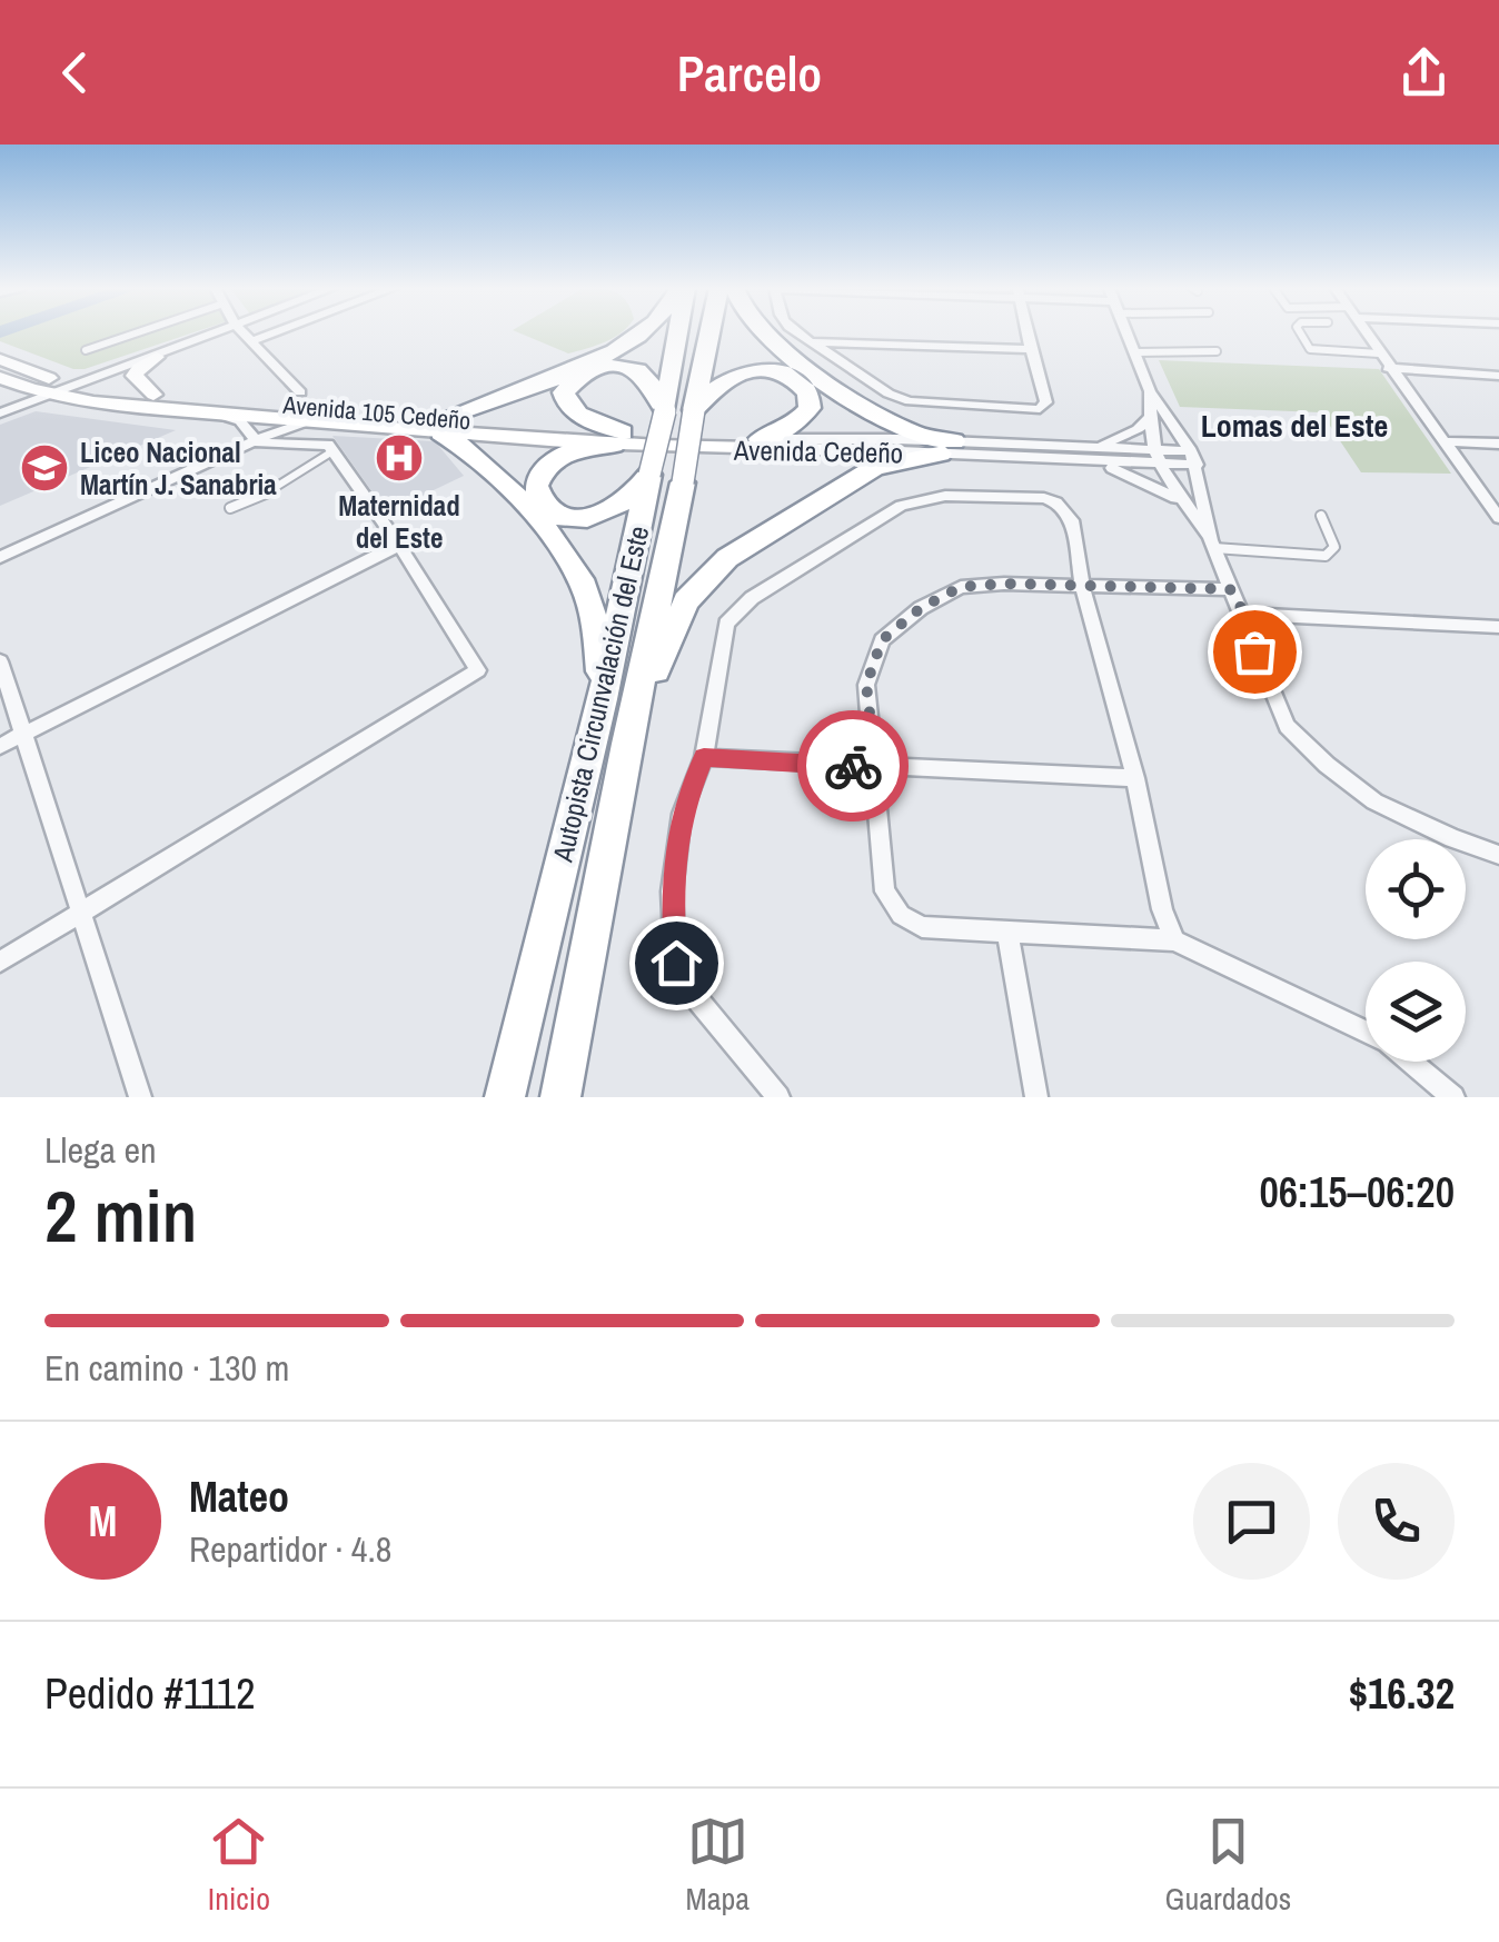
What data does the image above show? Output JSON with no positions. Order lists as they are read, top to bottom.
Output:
{
  "streets": {
    "highway": ["Autopista Circunvalación del Este"],
    "main road": ["Avenida 105 Cedeño", "Avenida Cedeño"]
  },
  "crossings": [
    ["Avenida 105 Cedeño", "Avenida Cedeño"]
  ],
  "districts": ["Lomas del Este"],
  "places": {
    "hospital": ["Maternidad del Este"],
    "school or university": ["Liceo Nacional Martín J. Sanabria"]
  },
  "page": {
    "header": "Parcelo",
    "heading": ["2 min", "Llega en", "06:15–06:20"],
    "panel": [
      "Mateo",
      "Repartidor · 4.8",
      "Pedido #1112",
      "$16.32"
    ],
    "bar": "En camino · 130 m",
    "round": "M",
    "tabs": ["Inicio", "Mapa", "Guardados"]
  }
}
